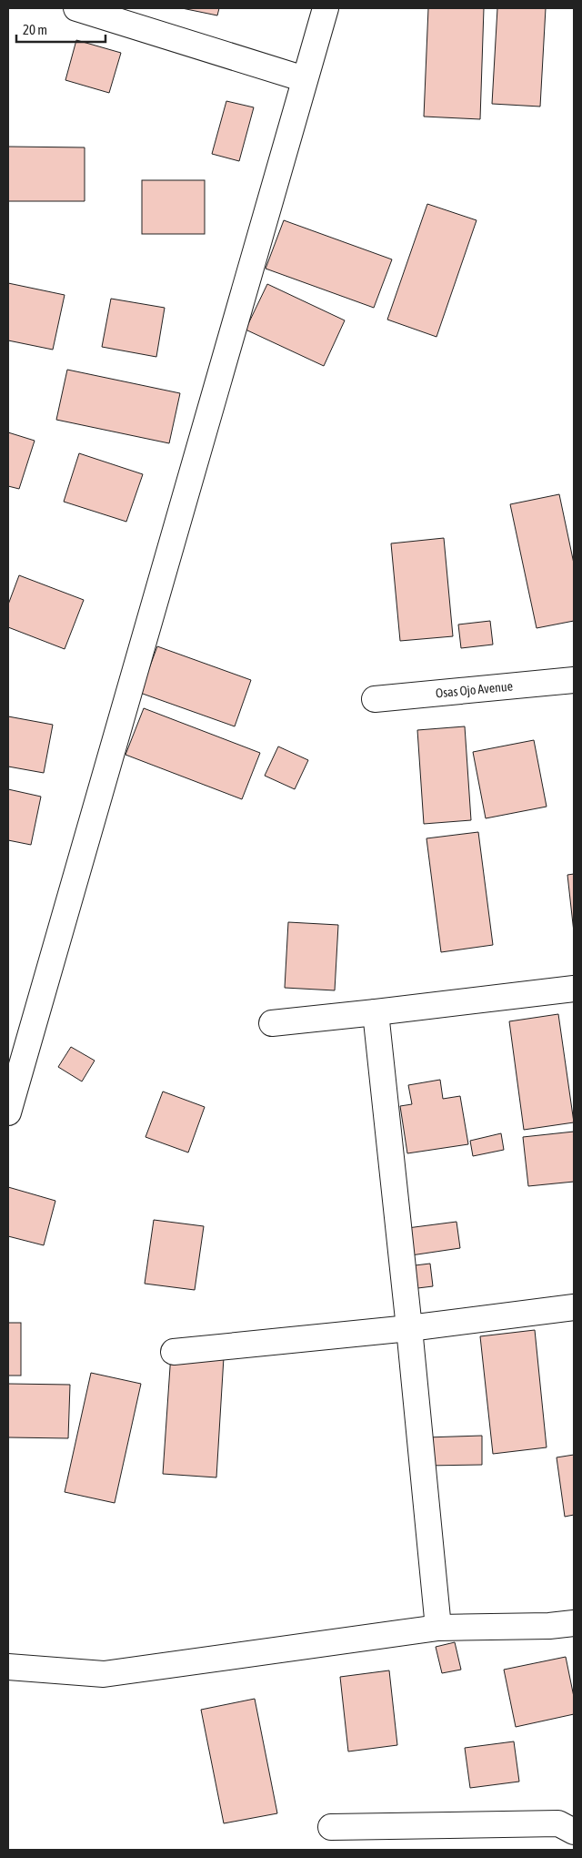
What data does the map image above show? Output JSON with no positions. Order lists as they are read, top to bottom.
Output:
{
  "streets": {
    "street": ["Osas Ojo Avenue"]
  },
  "scale_bar": "20 m"
}
